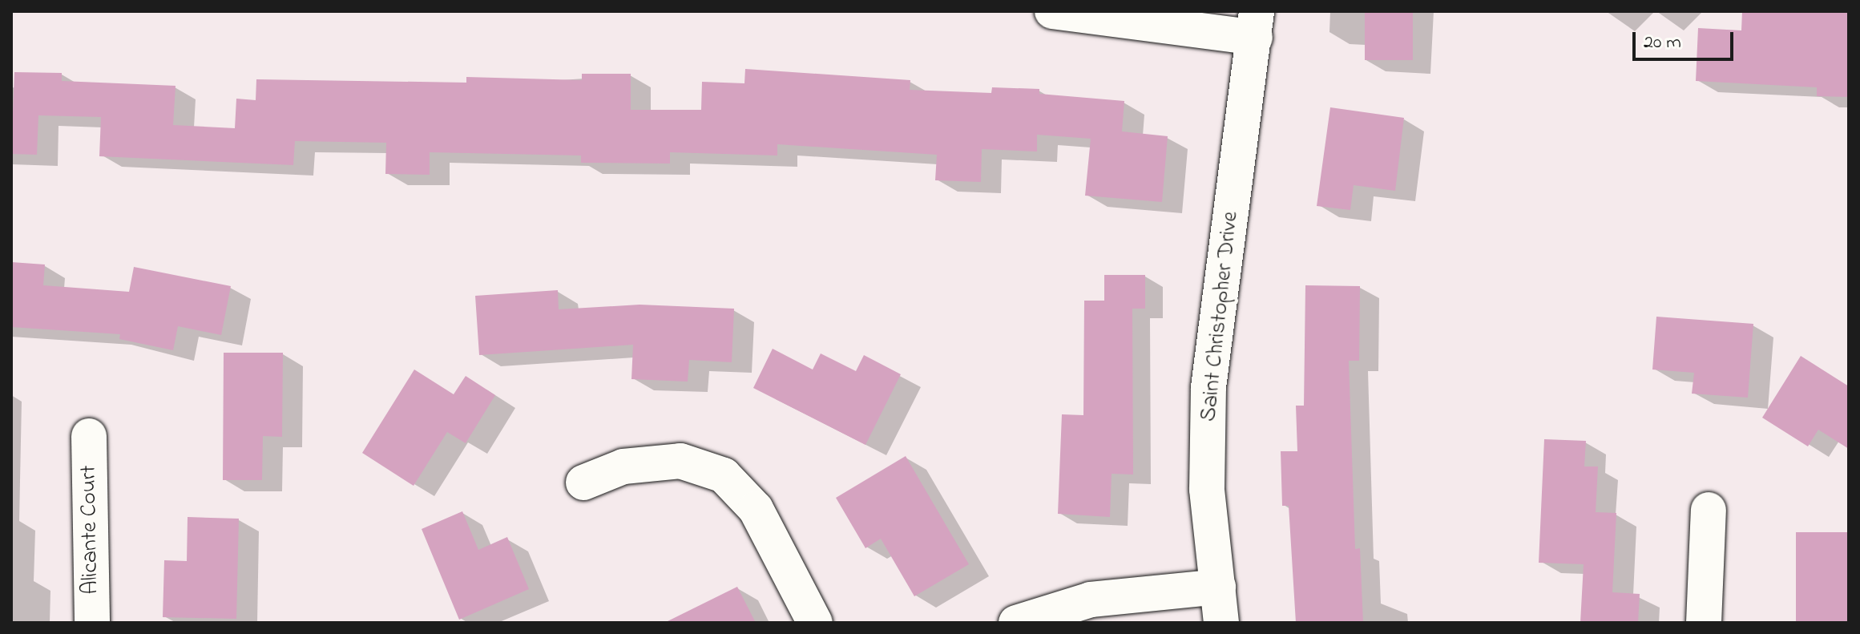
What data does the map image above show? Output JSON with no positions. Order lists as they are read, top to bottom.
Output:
{
  "streets": {
    "street": ["Saint Christopher Drive", "Alicante Court"]
  },
  "scale_bar": "20 m"
}
